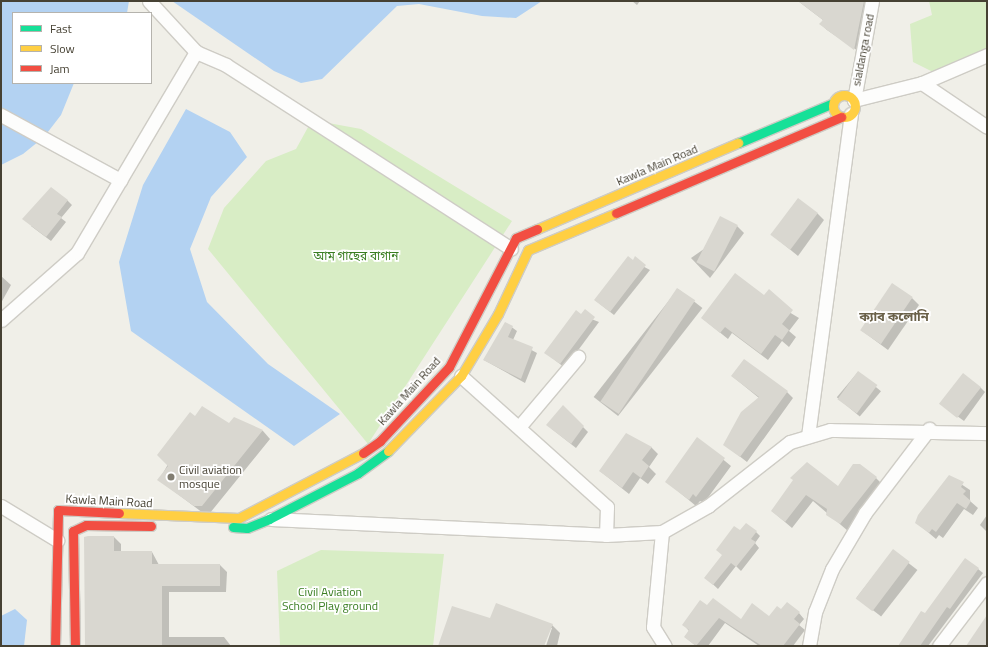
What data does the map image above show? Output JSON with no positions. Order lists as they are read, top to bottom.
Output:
{
  "streets": {
    "street": ["sialdanga road", "Kawla Main Road"]
  },
  "crossings": [
    ["sialdanga road", "Kawla Main Road"]
  ],
  "districts": ["ক্যাব কলোনি"],
  "parks": ["আম গাছের বাগান", "Civil Aviation School Play ground"],
  "places": ["Civil aviation mosque"],
  "legend": ["Fast", "Slow", "Jam"]
}
